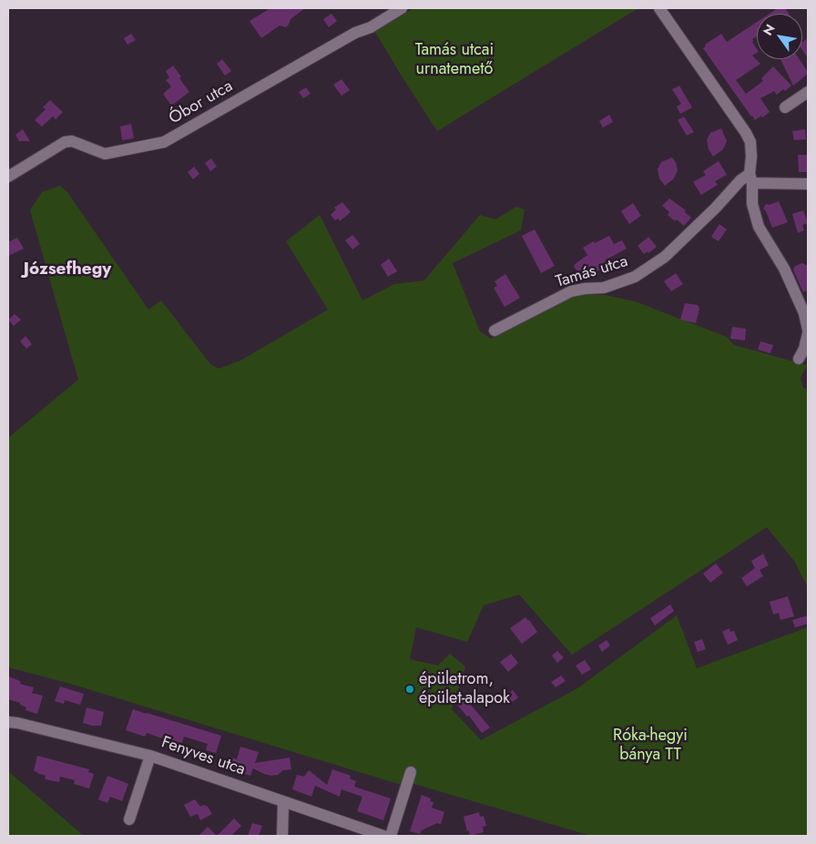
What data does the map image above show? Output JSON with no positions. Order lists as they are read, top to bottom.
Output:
{
  "streets": {
    "street": ["Óbor utca", "Tamás utca", "Fenyves utca"]
  },
  "districts": ["Józsefhegy"],
  "parks": ["Tamás utcai urnatemető", "Róka-hegyi bánya TT"],
  "places": ["épületrom, épület-alapok"],
  "north": "top left"
}
